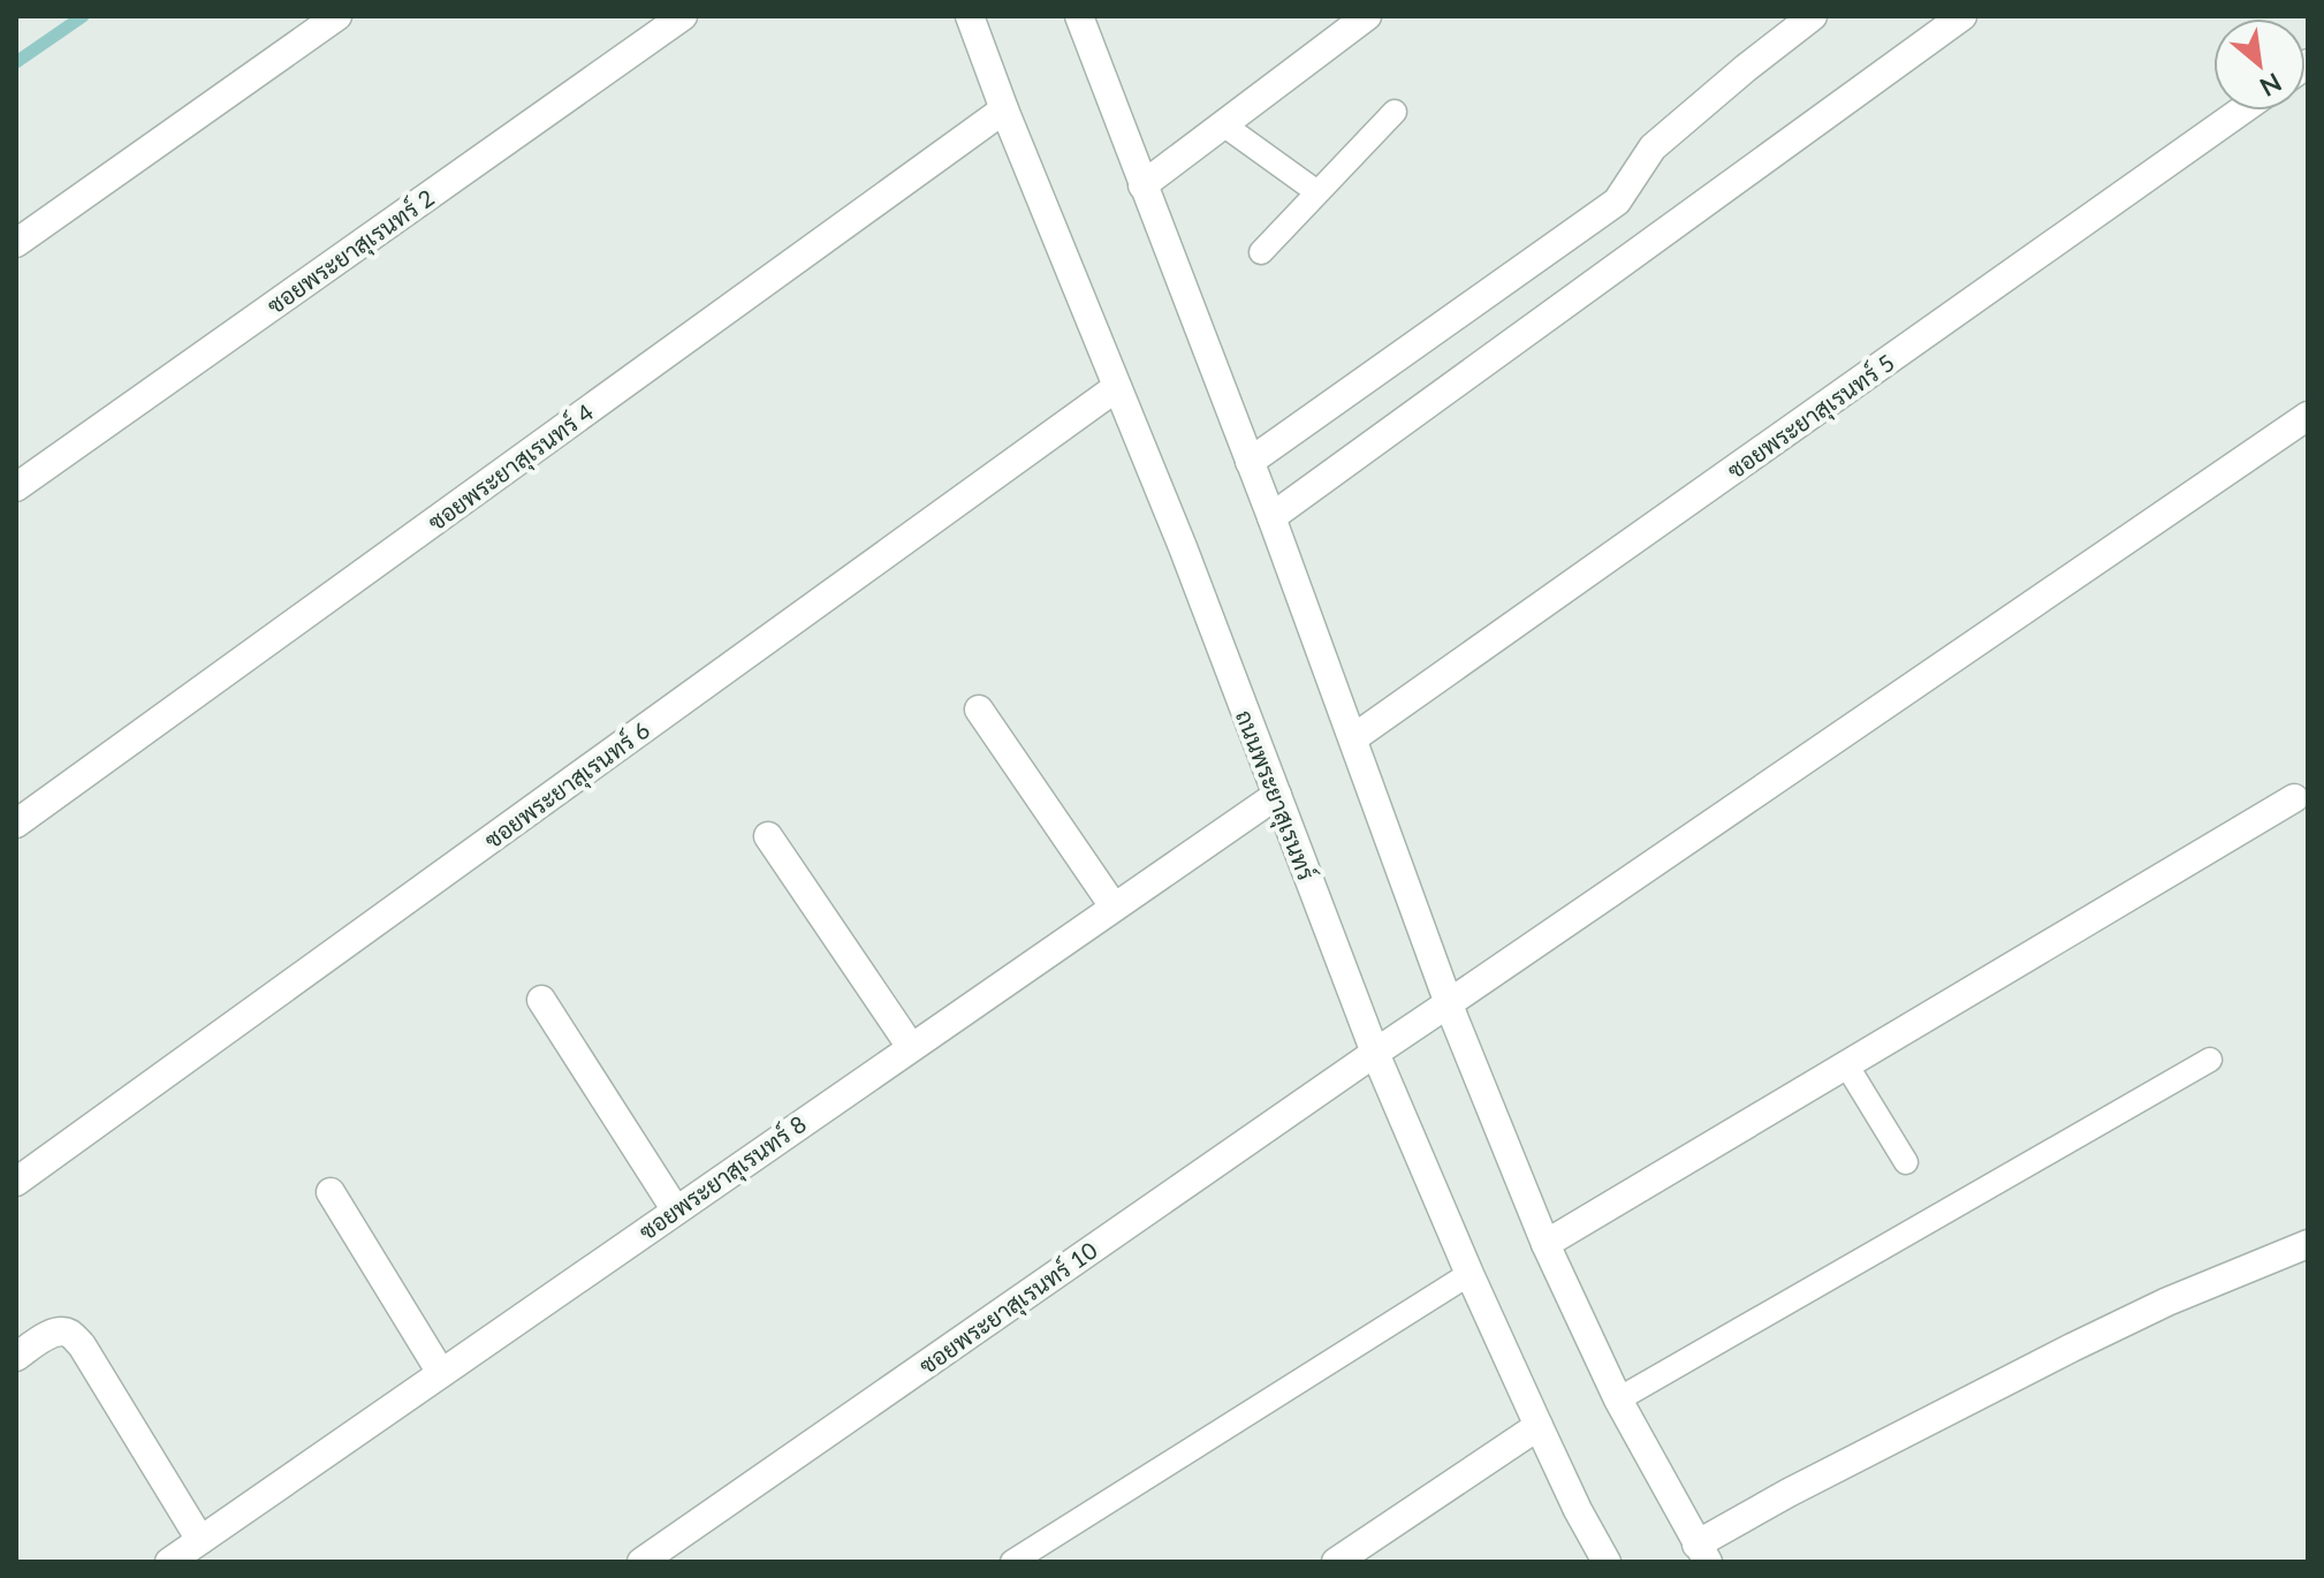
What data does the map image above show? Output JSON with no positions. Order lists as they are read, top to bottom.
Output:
{
  "streets": {
    "street": [
      "ซอยพระยาสุเรนทร์ 2",
      "ซอยพระยาสุเรนทร์ 5",
      "ซอยพระยาสุเรนทร์ 4",
      "ซอยพระยาสุเรนทร์ 6",
      "ถนนพระยาสุเรนทร์",
      "ซอยพระยาสุเรนทร์ 8",
      "ซอยพระยาสุเรนทร์ 10"
    ]
  },
  "crossings": [
    ["ซอยพระยาสุเรนทร์ 4", "ถนนพระยาสุเรนทร์"],
    ["ซอยพระยาสุเรนทร์ 6", "ถนนพระยาสุเรนทร์"],
    ["ถนนพระยาสุเรนทร์", "ซอยพระยาสุเรนทร์ 8"],
    ["ถนนพระยาสุเรนทร์", "ซอยพระยาสุเรนทร์ 10"]
  ],
  "north": "bottom right"
}
